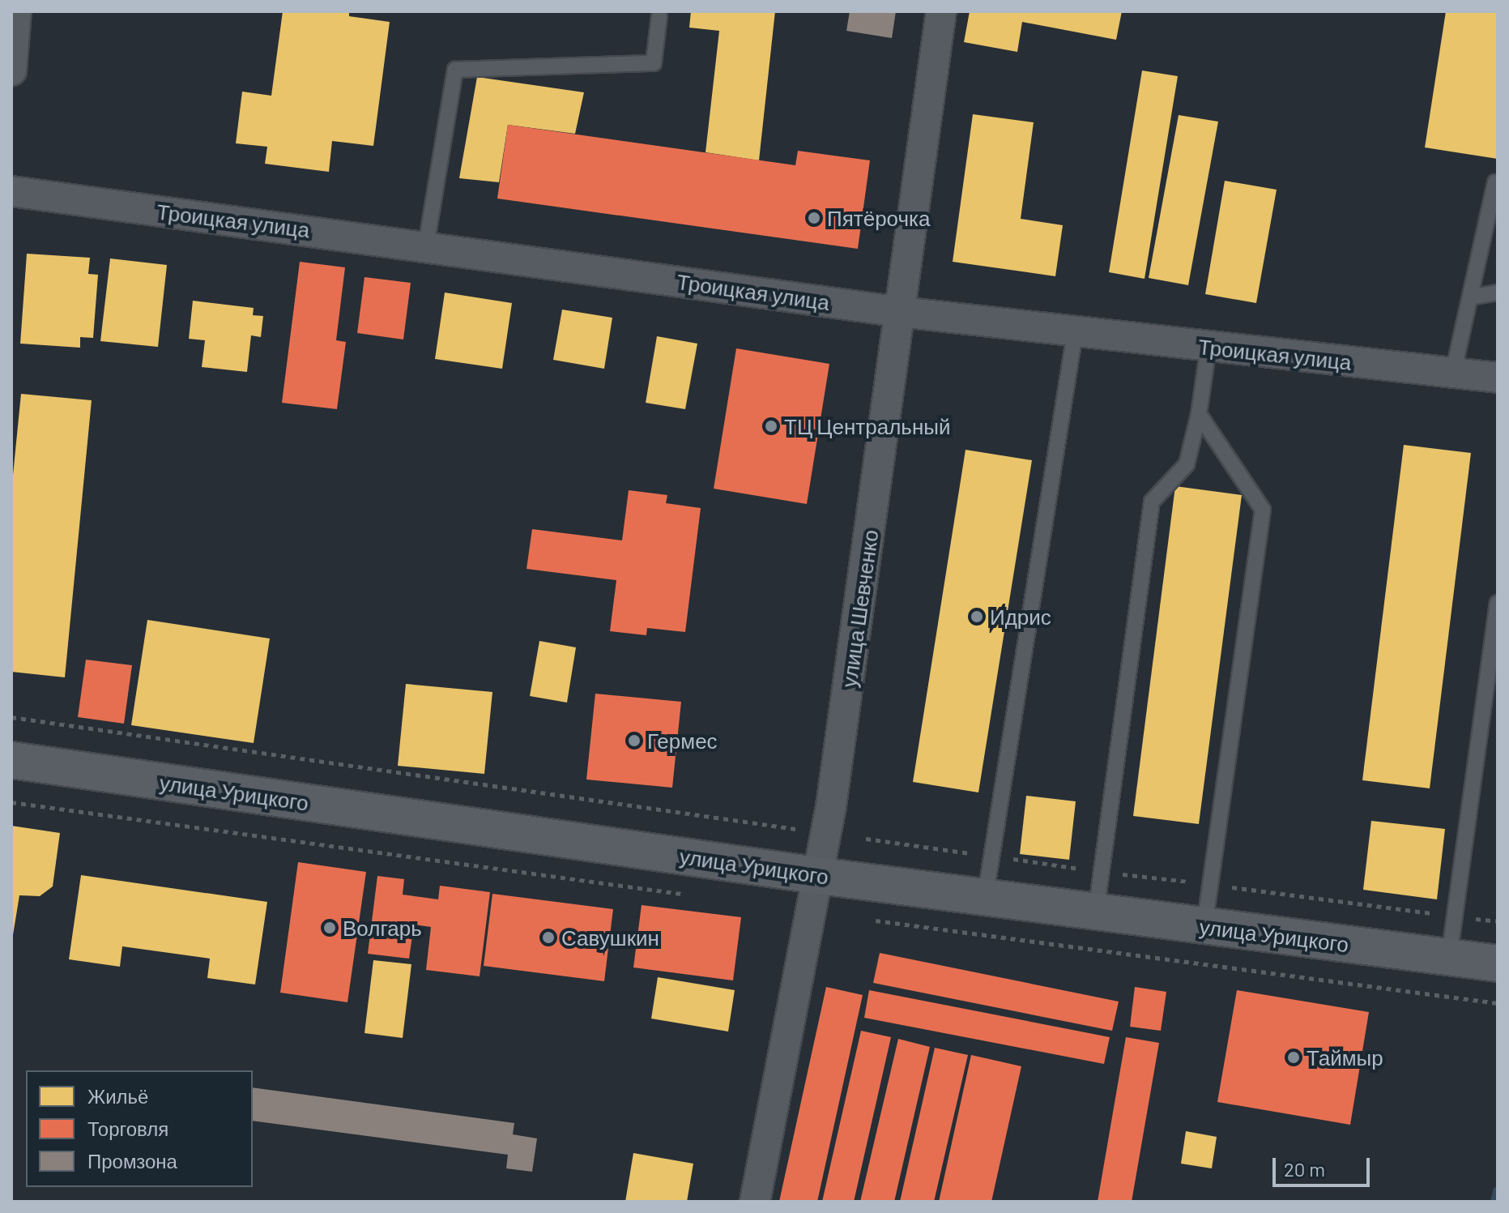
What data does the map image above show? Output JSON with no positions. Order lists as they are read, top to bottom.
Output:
{
  "streets": {
    "main road": ["улица Урицкого"],
    "street": ["Троицкая улица", "улица Шевченко"]
  },
  "crossings": [
    ["Троицкая улица", "улица Шевченко"],
    ["улица Шевченко", "улица Урицкого"]
  ],
  "places": [
    "Пятёрочка",
    "ТЦ Центральный",
    "Идрис",
    "Гермес",
    "Волгарь",
    "Савушкин",
    "Таймыр"
  ],
  "legend": ["Жильё", "Торговля", "Промзона"],
  "scale_bar": "20 m"
}
